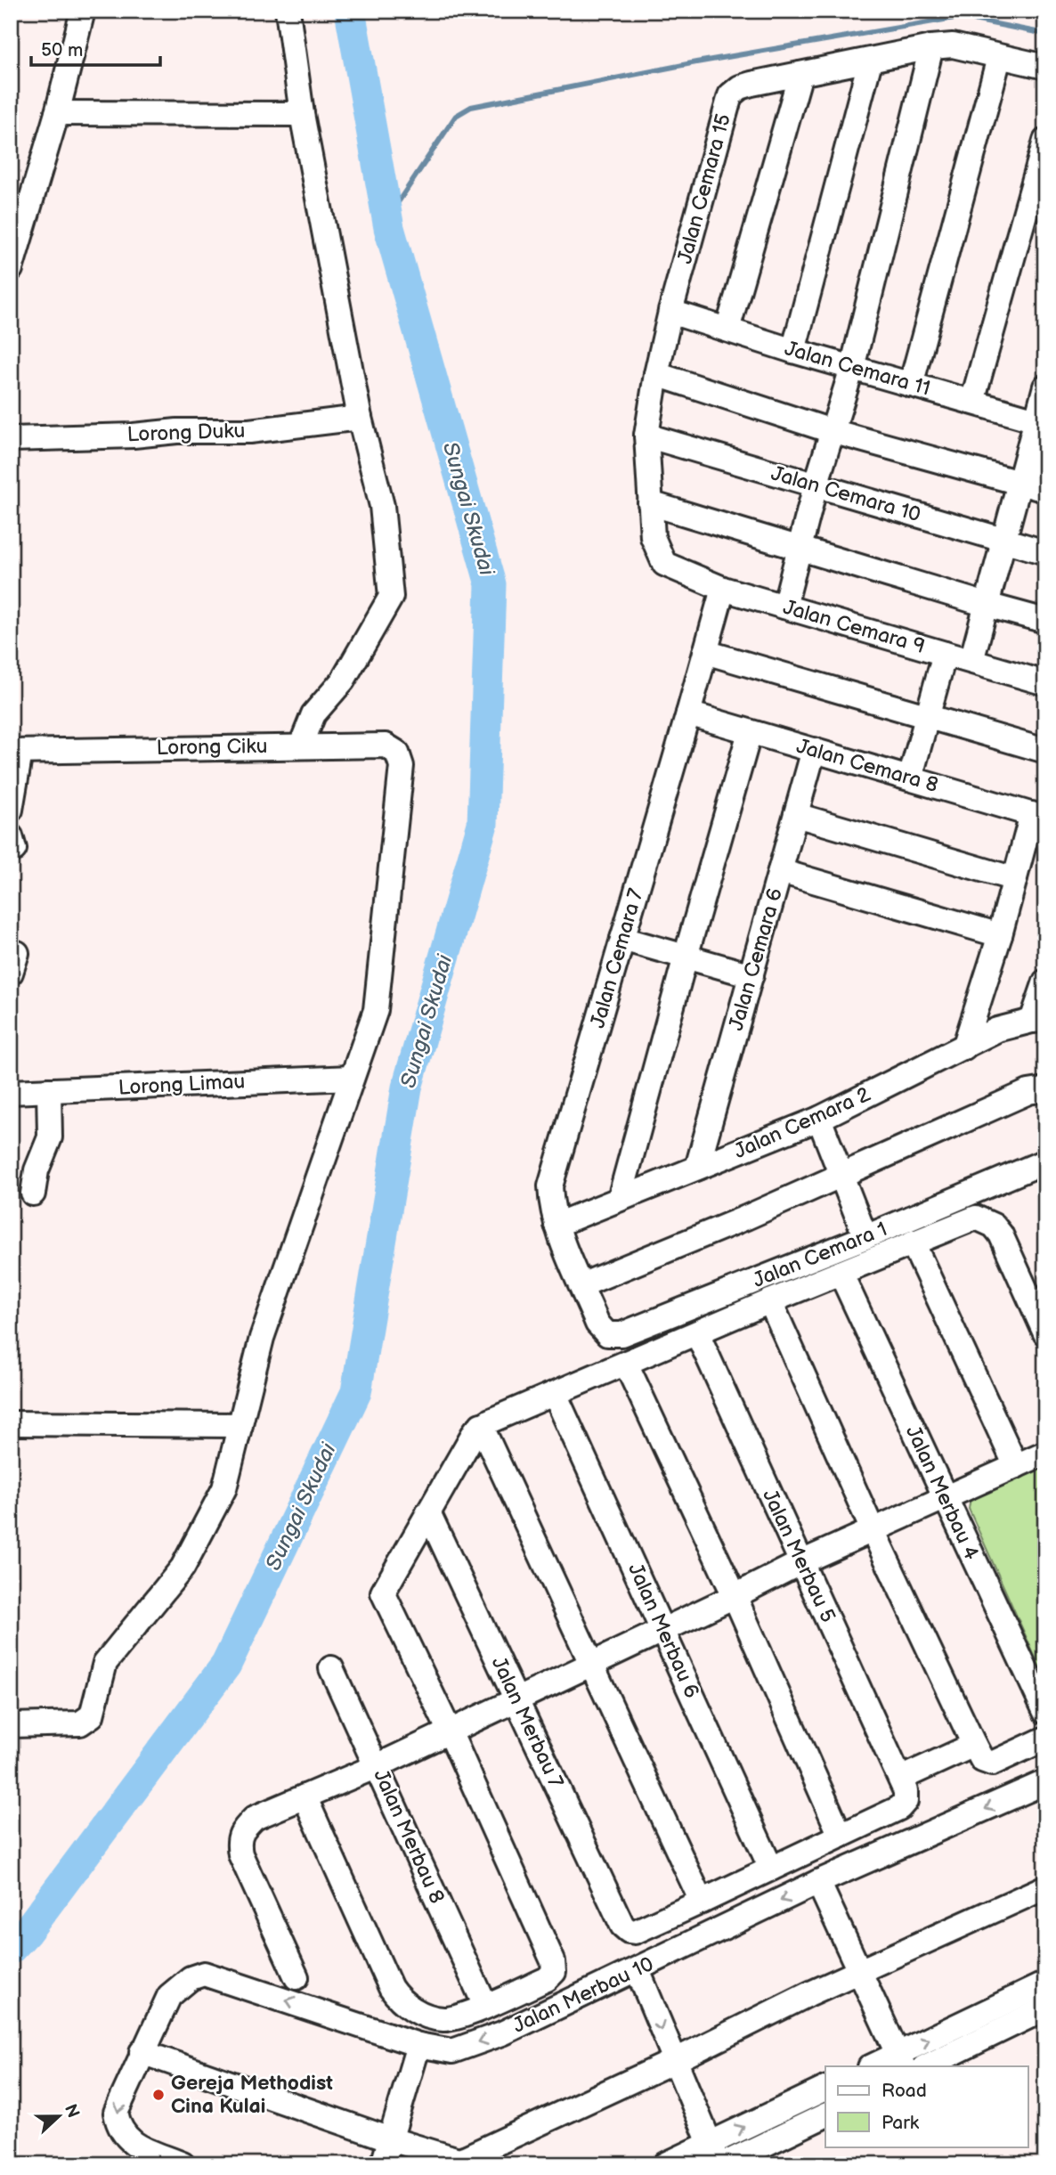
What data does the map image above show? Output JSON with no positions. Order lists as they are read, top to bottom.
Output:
{
  "streets": {
    "street": [
      "Jalan Cemara 15",
      "Jalan Cemara 11",
      "Lorong Duku",
      "Jalan Cemara 10",
      "Jalan Cemara 9",
      "Lorong Ciku",
      "Jalan Cemara 8",
      "Jalan Cemara 7",
      "Jalan Cemara 6",
      "Lorong Limau",
      "Jalan Cemara 2",
      "Jalan Cemara 1",
      "Jalan Merbau 4",
      "Jalan Merbau 5",
      "Jalan Merbau 6",
      "Jalan Merbau 7",
      "Jalan Merbau 8",
      "Jalan Merbau 10"
    ]
  },
  "crossings": [
    ["Jalan Cemara 15", "Jalan Cemara 11"],
    ["Jalan Cemara 15", "Jalan Cemara 10"],
    ["Jalan Cemara 15", "Jalan Cemara 9"],
    ["Jalan Cemara 9", "Jalan Cemara 7"],
    ["Lorong Ciku", "Lorong Limau"],
    ["Jalan Cemara 8", "Jalan Cemara 7"],
    ["Jalan Cemara 8", "Jalan Cemara 6"],
    ["Jalan Cemara 7", "Jalan Cemara 2"],
    ["Jalan Cemara 7", "Jalan Cemara 1"],
    ["Jalan Cemara 6", "Jalan Cemara 2"]
  ],
  "water": ["Sungai Skudai"],
  "places": ["Gereja Methodist Cina Kulai"],
  "legend": ["Road", "Park"],
  "scale_bar": "50 m",
  "north": "right"
}
